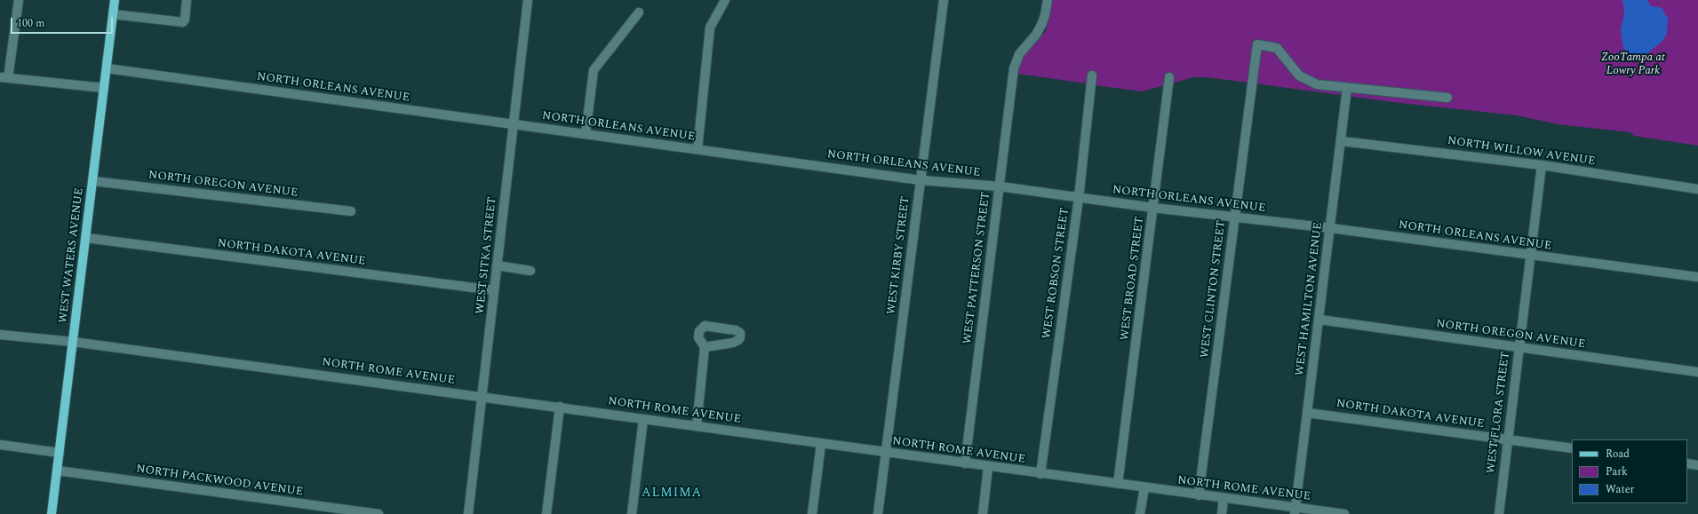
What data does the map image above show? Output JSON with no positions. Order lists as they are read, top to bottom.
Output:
{
  "streets": {
    "main road": ["WEST WATERS AVENUE"],
    "street": [
      "NORTH ORLEANS AVENUE",
      "NORTH WILLOW AVENUE",
      "NORTH OREGON AVENUE",
      "NORTH DAKOTA AVENUE",
      "WEST SITKA STREET",
      "WEST KIRBY STREET",
      "WEST PATTERSON STREET",
      "WEST ROBSON STREET",
      "WEST BROAD STREET",
      "WEST CLINTON STREET",
      "WEST HAMILTON AVENUE",
      "NORTH ROME AVENUE",
      "WEST FLORA STREET",
      "NORTH PACKWOOD AVENUE"
    ]
  },
  "crossings": [
    ["NORTH ORLEANS AVENUE", "WEST WATERS AVENUE"],
    ["NORTH ORLEANS AVENUE", "WEST SITKA STREET"],
    ["NORTH ORLEANS AVENUE", "WEST KIRBY STREET"],
    ["NORTH ORLEANS AVENUE", "WEST PATTERSON STREET"],
    ["NORTH ORLEANS AVENUE", "WEST ROBSON STREET"],
    ["NORTH ORLEANS AVENUE", "WEST BROAD STREET"],
    ["NORTH ORLEANS AVENUE", "WEST CLINTON STREET"],
    ["NORTH ORLEANS AVENUE", "WEST HAMILTON AVENUE"],
    ["NORTH ORLEANS AVENUE", "WEST FLORA STREET"],
    ["NORTH WILLOW AVENUE", "WEST HAMILTON AVENUE"],
    ["NORTH WILLOW AVENUE", "WEST FLORA STREET"],
    ["NORTH OREGON AVENUE", "WEST WATERS AVENUE"],
    ["NORTH OREGON AVENUE", "WEST HAMILTON AVENUE"],
    ["NORTH OREGON AVENUE", "WEST FLORA STREET"],
    ["NORTH DAKOTA AVENUE", "WEST WATERS AVENUE"],
    ["NORTH DAKOTA AVENUE", "WEST SITKA STREET"],
    ["NORTH DAKOTA AVENUE", "WEST HAMILTON AVENUE"],
    ["NORTH DAKOTA AVENUE", "WEST FLORA STREET"],
    ["WEST WATERS AVENUE", "NORTH ROME AVENUE"],
    ["WEST WATERS AVENUE", "NORTH PACKWOOD AVENUE"],
    ["WEST SITKA STREET", "NORTH ROME AVENUE"],
    ["WEST KIRBY STREET", "NORTH ROME AVENUE"],
    ["WEST PATTERSON STREET", "NORTH ROME AVENUE"],
    ["WEST ROBSON STREET", "NORTH ROME AVENUE"],
    ["WEST BROAD STREET", "NORTH ROME AVENUE"],
    ["WEST CLINTON STREET", "WEST HAMILTON AVENUE"],
    ["WEST CLINTON STREET", "NORTH ROME AVENUE"],
    ["WEST HAMILTON AVENUE", "NORTH ROME AVENUE"]
  ],
  "districts": ["ALMIMA"],
  "parks": ["ZooTampa at Lowry Park"],
  "legend": ["Road", "Park", "Water"],
  "scale_bar": "100 m"
}
